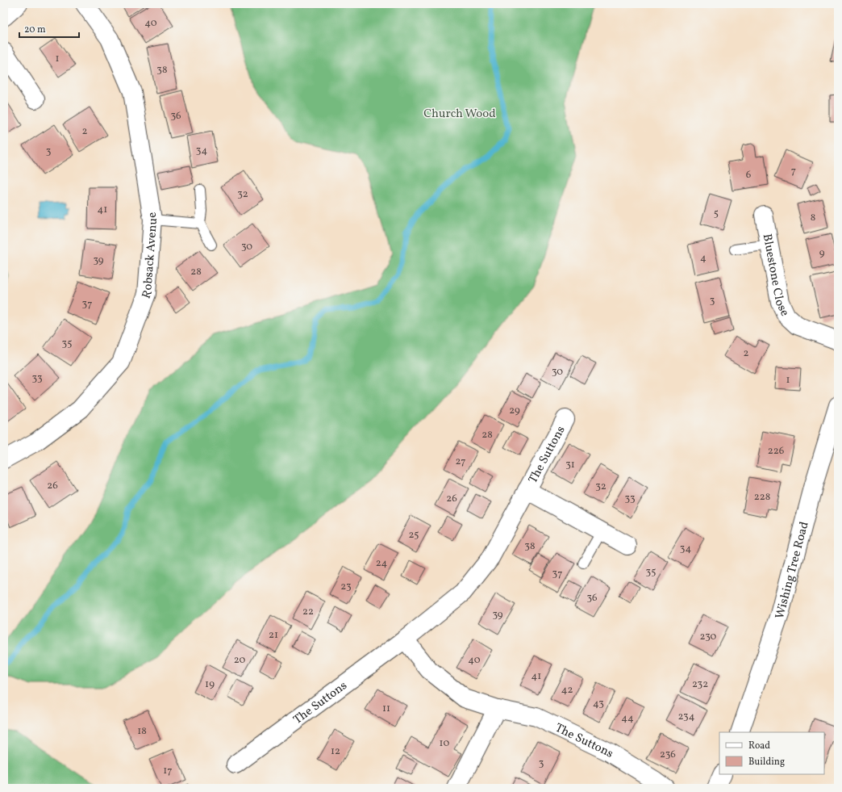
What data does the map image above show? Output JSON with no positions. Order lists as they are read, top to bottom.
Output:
{
  "streets": {
    "street": [
      "Robsack Avenue",
      "Bluestone Close",
      "The Suttons",
      "Wishing Tree Road"
    ]
  },
  "parks": ["Church Wood"],
  "house_numbers": [
    "40",
    "1",
    "38",
    "36",
    "2",
    "34",
    "3",
    "7",
    "6",
    "32",
    "41",
    "5",
    "8",
    "30",
    "9",
    "4",
    "39",
    "28",
    "3",
    "37",
    "35",
    "2",
    "30",
    "33",
    "1",
    "29",
    "28",
    "226",
    "27",
    "31",
    "26",
    "32",
    "228",
    "26",
    "33",
    "25",
    "38",
    "34",
    "24",
    "35",
    "37",
    "23",
    "36",
    "22",
    "39",
    "21",
    "230",
    "20",
    "40",
    "41",
    "19",
    "232",
    "42",
    "43",
    "11",
    "234",
    "44",
    "18",
    "10",
    "12",
    "236",
    "3",
    "17"
  ],
  "legend": ["Road", "Building"],
  "scale_bar": "20 m"
}
